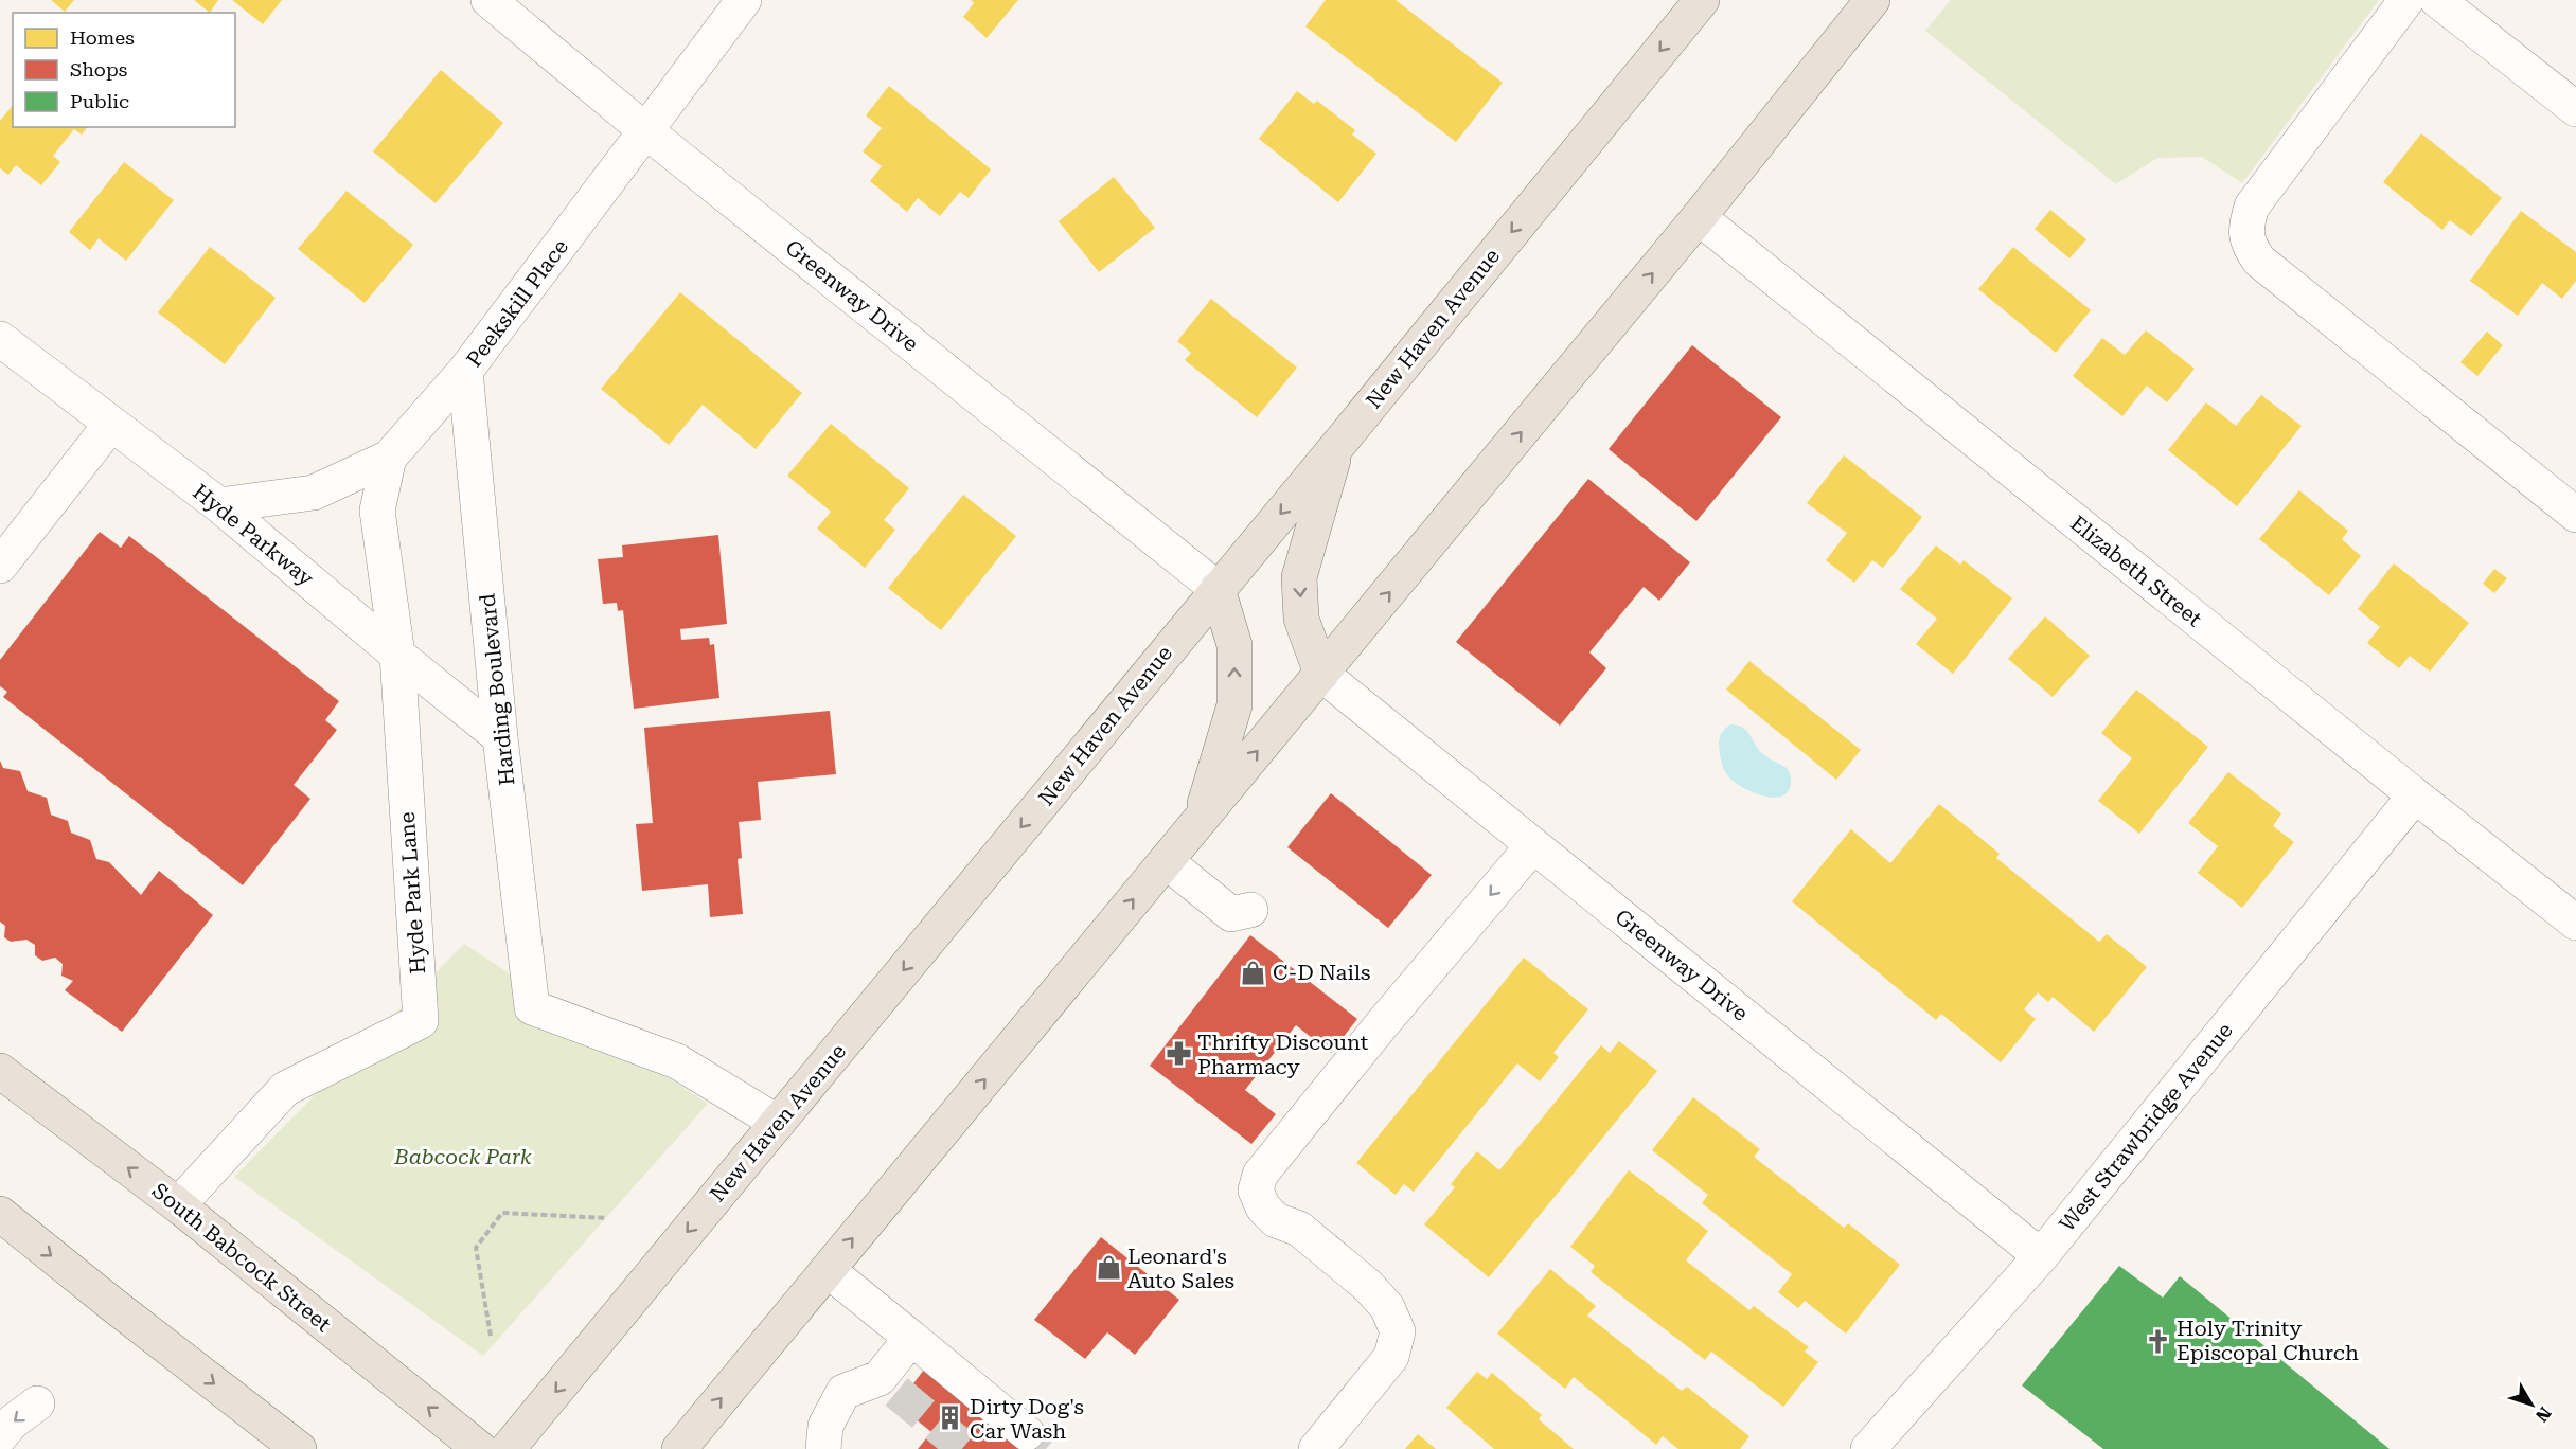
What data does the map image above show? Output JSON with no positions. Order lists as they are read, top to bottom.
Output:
{
  "streets": {
    "main road": ["New Haven Avenue", "South Babcock Street"],
    "street": [
      "Greenway Drive",
      "Peekskill Place",
      "Hyde Parkway",
      "Elizabeth Street",
      "Harding Boulevard",
      "Hyde Park Lane",
      "West Strawbridge Avenue"
    ]
  },
  "crossings": [
    ["Greenway Drive", "Peekskill Place"],
    ["Greenway Drive", "New Haven Avenue"],
    ["Greenway Drive", "West Strawbridge Avenue"],
    ["Peekskill Place", "Hyde Parkway"],
    ["Peekskill Place", "Harding Boulevard"],
    ["Peekskill Place", "Hyde Park Lane"],
    ["New Haven Avenue", "Harding Boulevard"],
    ["Hyde Parkway", "Harding Boulevard"],
    ["Hyde Parkway", "Hyde Park Lane"],
    ["Elizabeth Street", "West Strawbridge Avenue"],
    ["Hyde Park Lane", "South Babcock Street"]
  ],
  "parks": ["Babcock Park"],
  "places": {
    "shop": ["C-D Nails", "Leonard's Auto Sales"],
    "pharmacy": ["Thrifty Discount Pharmacy"],
    "church": ["Holy Trinity Episcopal Church"],
    "building": ["Dirty Dog's Car Wash"]
  },
  "legend": ["Homes", "Shops", "Public"],
  "north": "bottom right"
}
